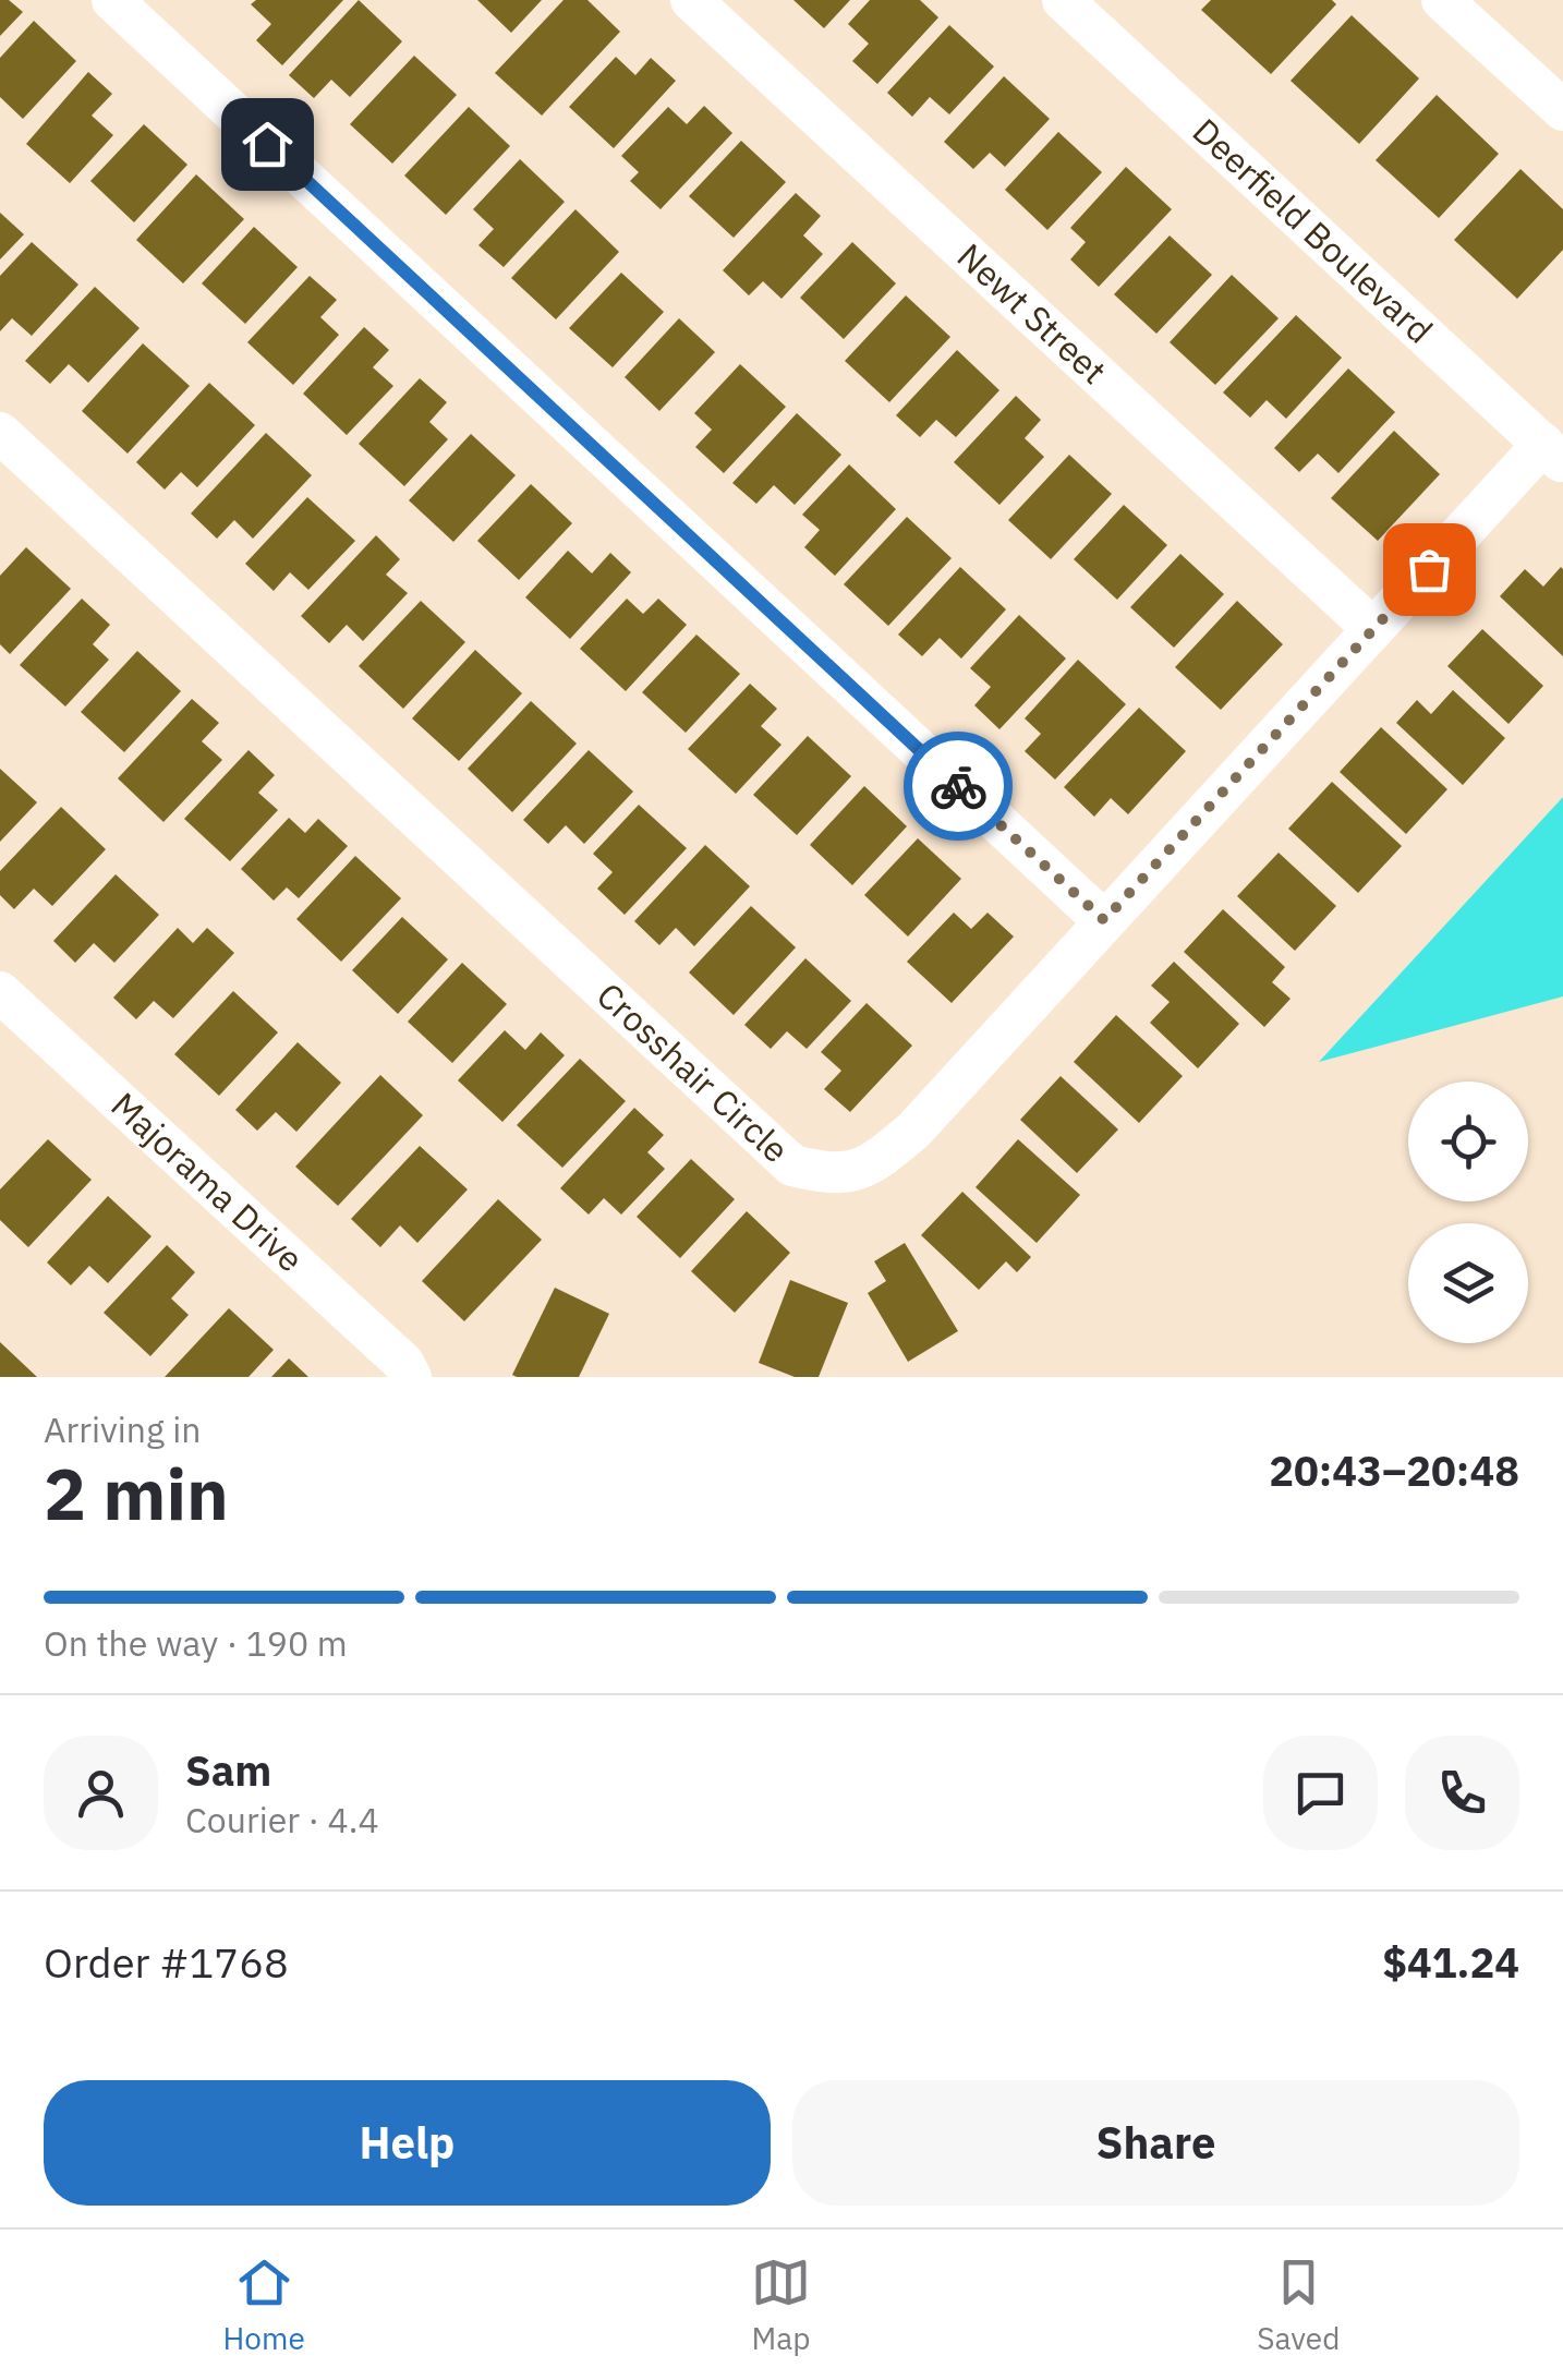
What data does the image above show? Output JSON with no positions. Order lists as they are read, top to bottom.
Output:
{
  "streets": {
    "street": [
      "Deerfield Boulevard",
      "Newt Street",
      "Crosshair Circle",
      "Majorama Drive"
    ]
  },
  "crossings": [
    ["Deerfield Boulevard", "Crosshair Circle"],
    ["Newt Street", "Crosshair Circle"]
  ],
  "page": {
    "heading": ["2 min", "Arriving in", "20:43–20:48"],
    "panel": [
      "Sam",
      "Courier · 4.4",
      "Order #1768",
      "$41.24"
    ],
    "bar": "On the way · 190 m",
    "buttons": ["Help", "Share"],
    "tabs": ["Home", "Map", "Saved"]
  }
}
